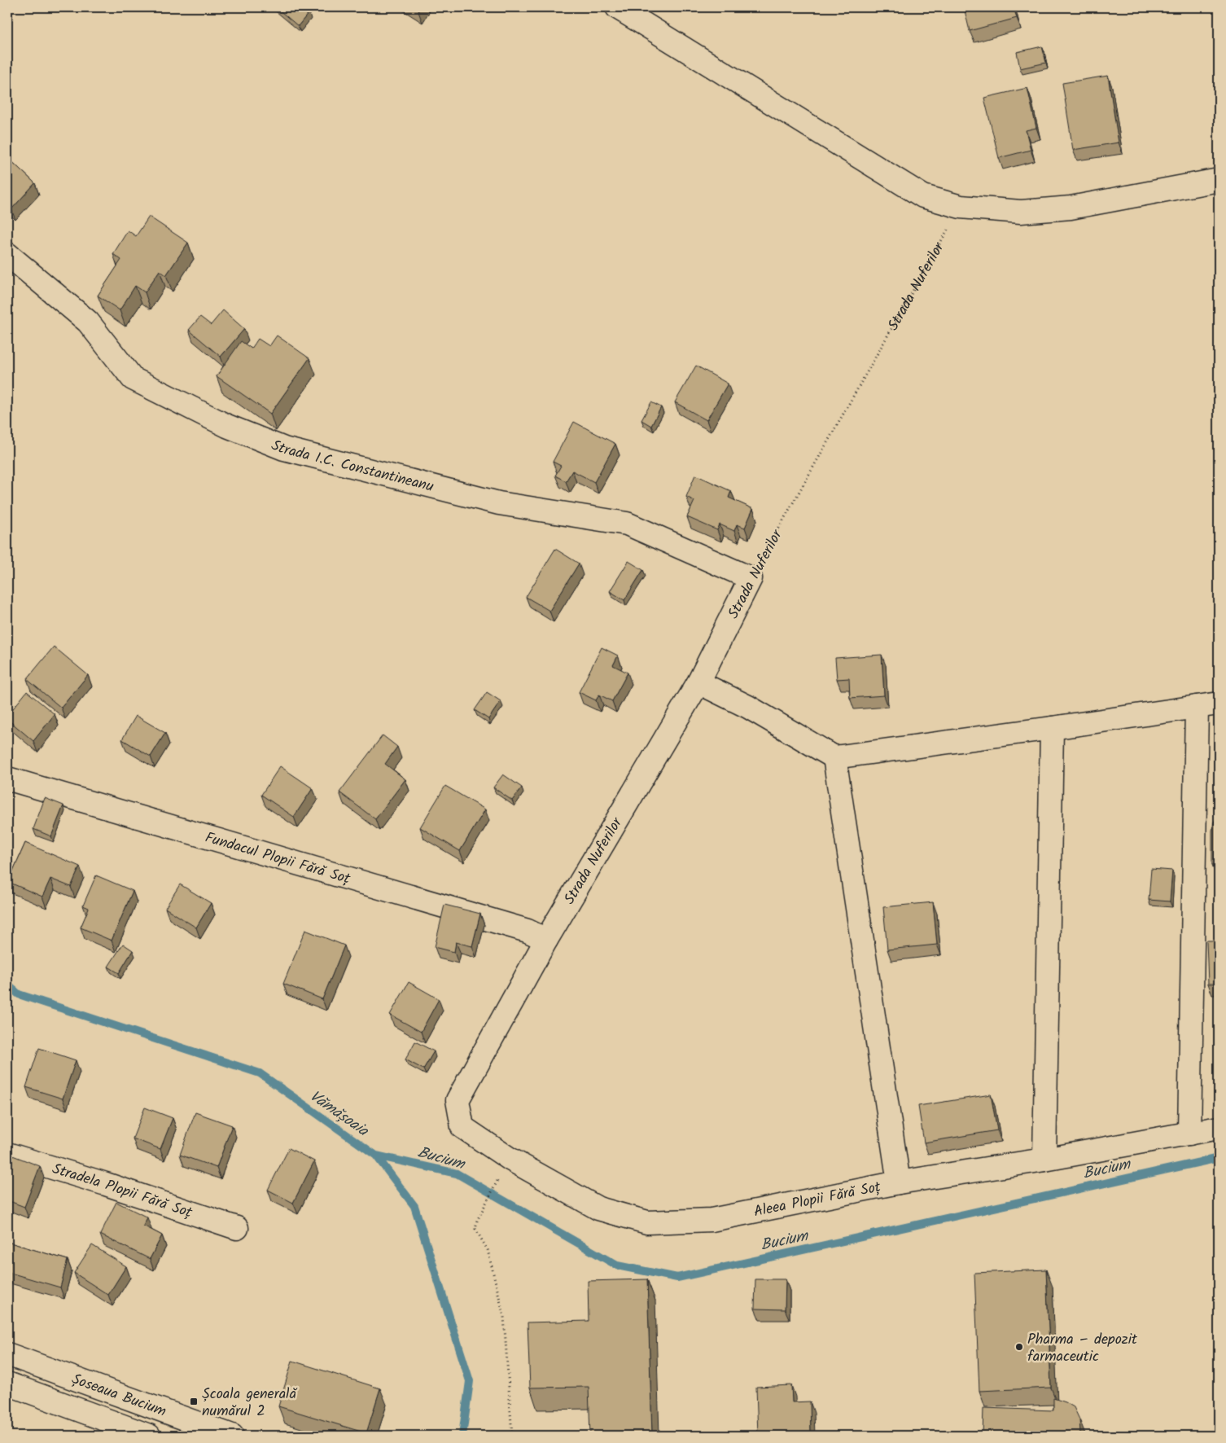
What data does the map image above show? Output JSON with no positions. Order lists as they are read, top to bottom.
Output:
{
  "streets": {
    "street": [
      "Strada Nuferilor",
      "Strada I.C. Constantineanu",
      "Fundacul Plopii Fără Soț",
      "Stradela Plopii Fără Soț",
      "Aleea Plopii Fără Soț",
      "Șoseaua Bucium"
    ]
  },
  "crossings": [
    ["Strada Nuferilor", "Strada I.C. Constantineanu"],
    ["Strada Nuferilor", "Fundacul Plopii Fără Soț"],
    ["Strada Nuferilor", "Aleea Plopii Fără Soț"]
  ],
  "water": ["Vămășoaia", "Bucium"],
  "places": {
    "other": ["Pharma – depozit farmaceutic"],
    "transit": ["Școala generală numărul 2"]
  }
}
